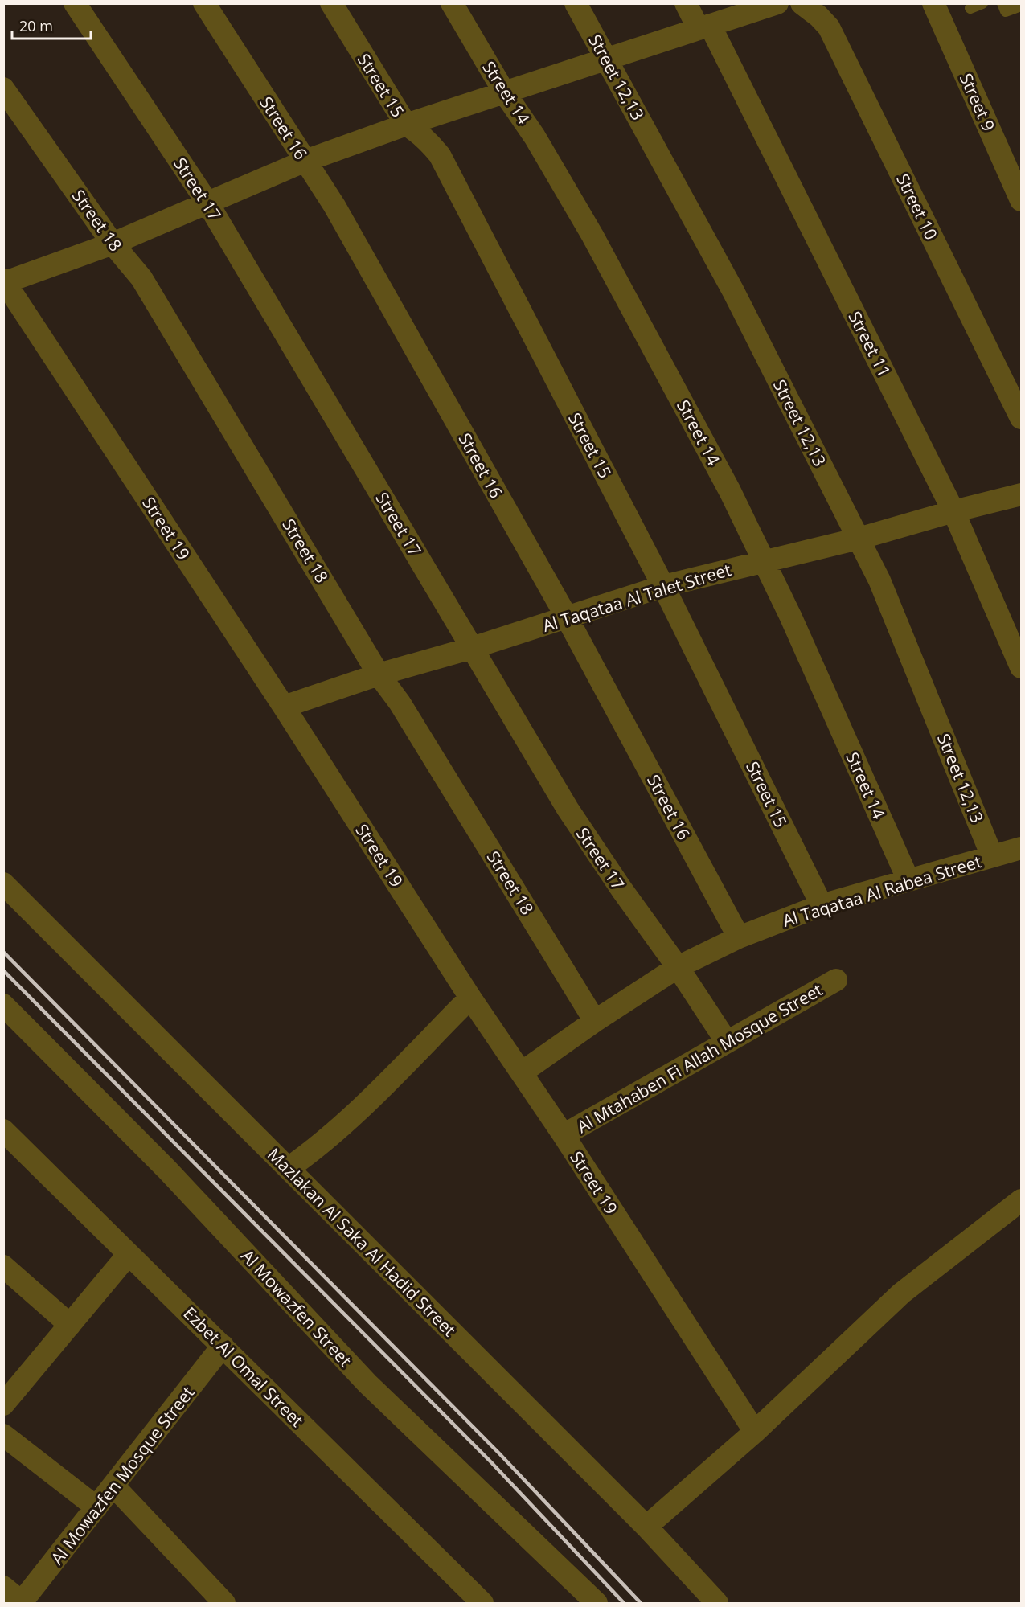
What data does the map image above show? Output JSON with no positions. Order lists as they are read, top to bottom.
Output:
{
  "streets": {
    "street": [
      "Street 12,13",
      "Street 15",
      "Street 14",
      "Street 9",
      "Street 16",
      "Street 17",
      "Street 10",
      "Street 18",
      "Street 11",
      "Street 19",
      "Al Taqataa Al Talet Street",
      "Al Taqataa Al Rabea Street",
      "Al Mtahaben Fi Allah Mosque Street",
      "Mazlakan Al Saka Al Hadid Street",
      "Al Mowazfen Street",
      "Ezbet Al Omal Street",
      "Al Mowazfen Mosque Street"
    ]
  },
  "crossings": [
    ["Street 12,13", "Al Taqataa Al Talet Street"],
    ["Street 12,13", "Al Taqataa Al Rabea Street"],
    ["Street 15", "Al Taqataa Al Talet Street"],
    ["Street 15", "Al Taqataa Al Rabea Street"],
    ["Street 14", "Al Taqataa Al Talet Street"],
    ["Street 14", "Al Taqataa Al Rabea Street"],
    ["Street 16", "Al Taqataa Al Talet Street"],
    ["Street 16", "Al Taqataa Al Rabea Street"],
    ["Street 17", "Al Taqataa Al Talet Street"],
    ["Street 17", "Al Taqataa Al Rabea Street"],
    ["Street 17", "Al Mtahaben Fi Allah Mosque Street"],
    ["Street 18", "Al Taqataa Al Talet Street"],
    ["Street 18", "Al Taqataa Al Rabea Street"],
    ["Street 11", "Al Taqataa Al Talet Street"],
    ["Street 19", "Al Taqataa Al Talet Street"],
    ["Street 19", "Al Taqataa Al Rabea Street"],
    ["Street 19", "Al Mtahaben Fi Allah Mosque Street"],
    ["Ezbet Al Omal Street", "Al Mowazfen Mosque Street"]
  ],
  "scale_bar": "20 m"
}
